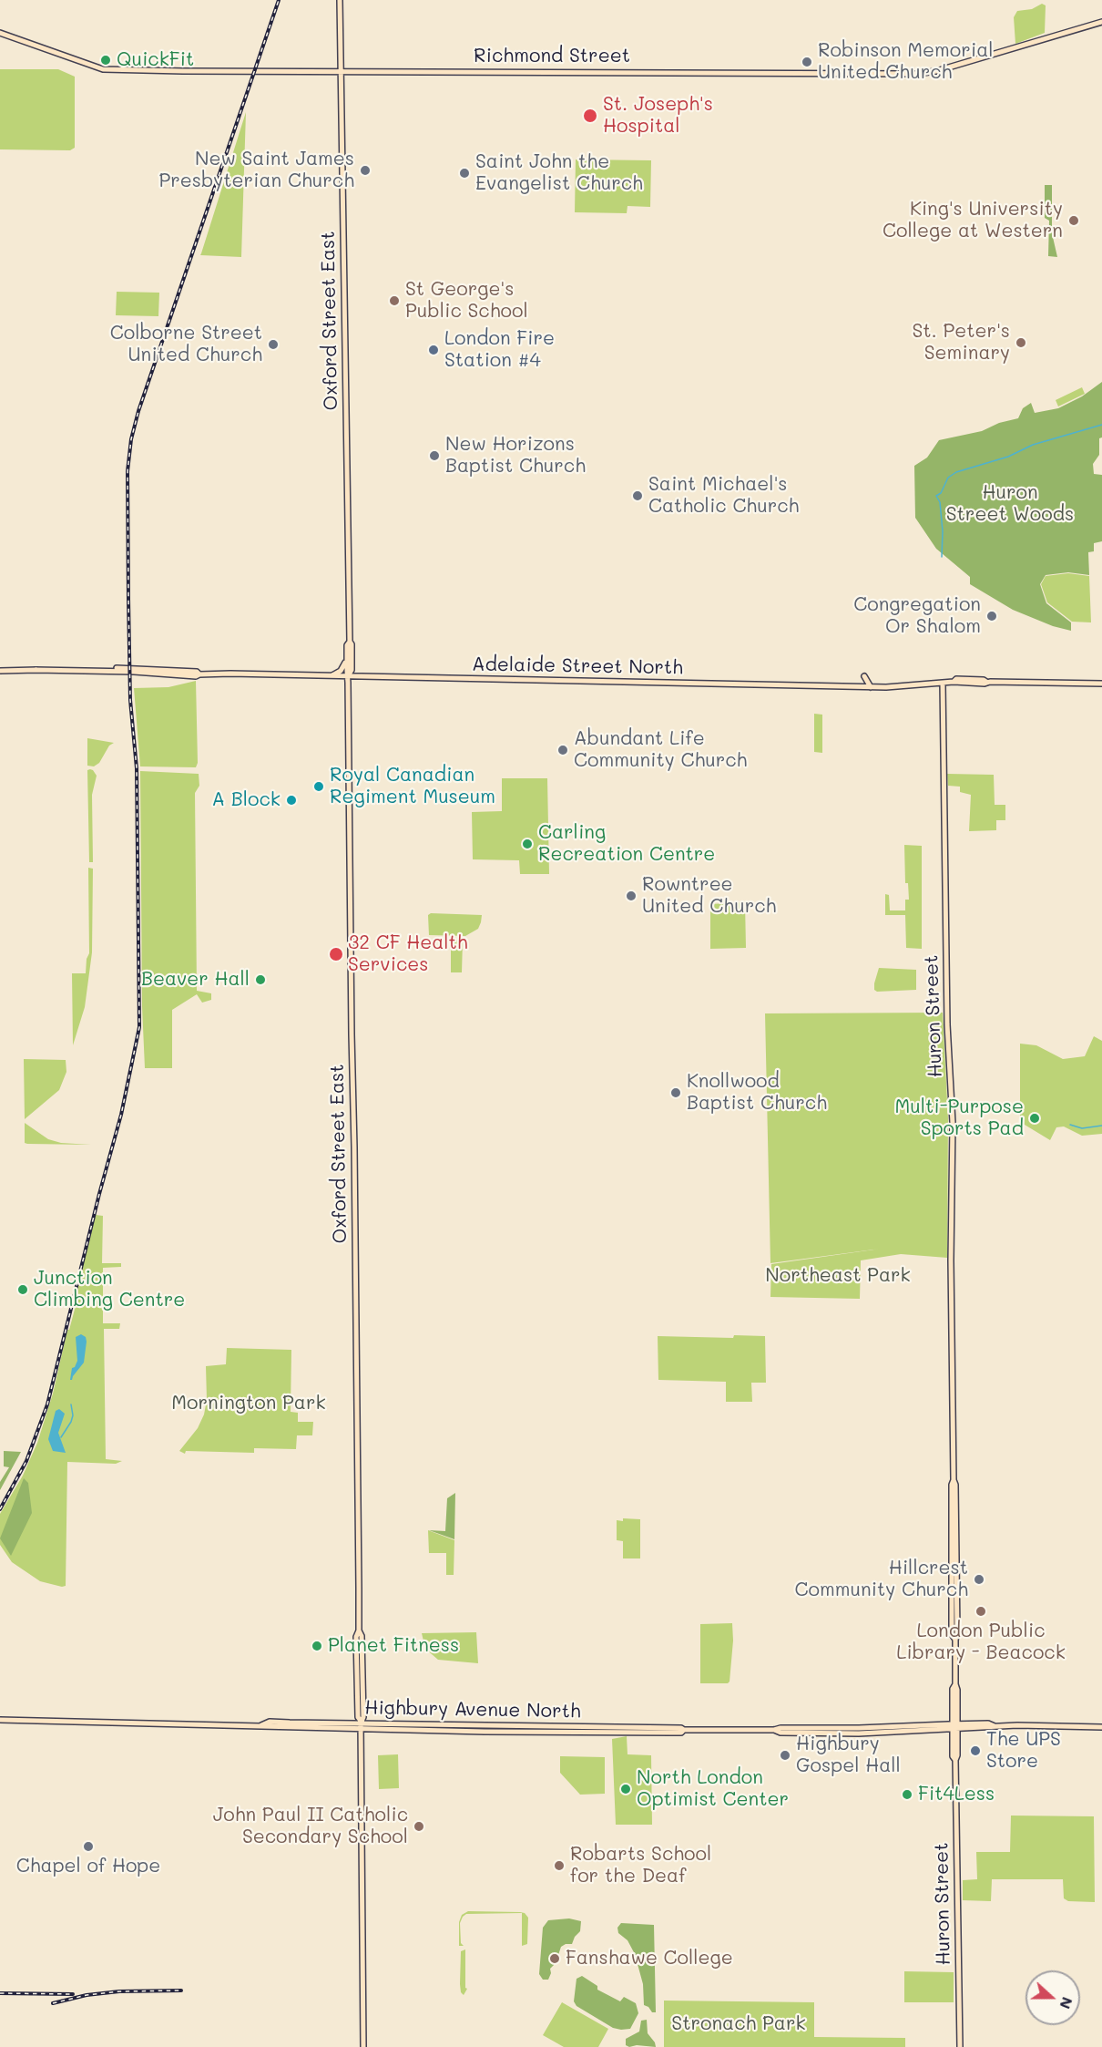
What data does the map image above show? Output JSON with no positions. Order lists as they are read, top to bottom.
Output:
{
  "streets": {
    "main road": [
      "Richmond Street",
      "Oxford Street East",
      "Adelaide Street North",
      "Huron Street",
      "Highbury Avenue North"
    ]
  },
  "crossings": [
    ["Richmond Street", "Oxford Street East"],
    ["Oxford Street East", "Adelaide Street North"],
    ["Oxford Street East", "Highbury Avenue North"],
    ["Adelaide Street North", "Huron Street"],
    ["Huron Street", "Highbury Avenue North"]
  ],
  "parks": [
    "Huron Street Woods",
    "Northeast Park",
    "Mornington Park",
    "Stronach Park"
  ],
  "places": [
    "QuickFit",
    "Robinson Memorial United Church",
    "St. Joseph's Hospital",
    "New Saint James Presbyterian Church",
    "Saint John the Evangelist Church",
    "King's University College at Western",
    "St George's Public School",
    "St. Peter's Seminary",
    "Colborne Street United Church",
    "London Fire Station #4",
    "New Horizons Baptist Church",
    "Saint Michael's Catholic Church",
    "Congregation Or Shalom",
    "Abundant Life Community Church",
    "Royal Canadian Regiment Museum",
    "A Block",
    "Carling Recreation Centre",
    "Rowntree United Church",
    "32 CF Health Services",
    "Beaver Hall",
    "Knollwood Baptist Church",
    "Multi-Purpose Sports Pad",
    "Junction Climbing Centre",
    "Hillcrest Community Church",
    "London Public Library - Beacock",
    "Planet Fitness",
    "The UPS Store",
    "Highbury Gospel Hall",
    "North London Optimist Center",
    "Fit4Less",
    "John Paul II Catholic Secondary School",
    "Chapel of Hope",
    "Robarts School for the Deaf",
    "Fanshawe College"
  ],
  "north": "right"
}
